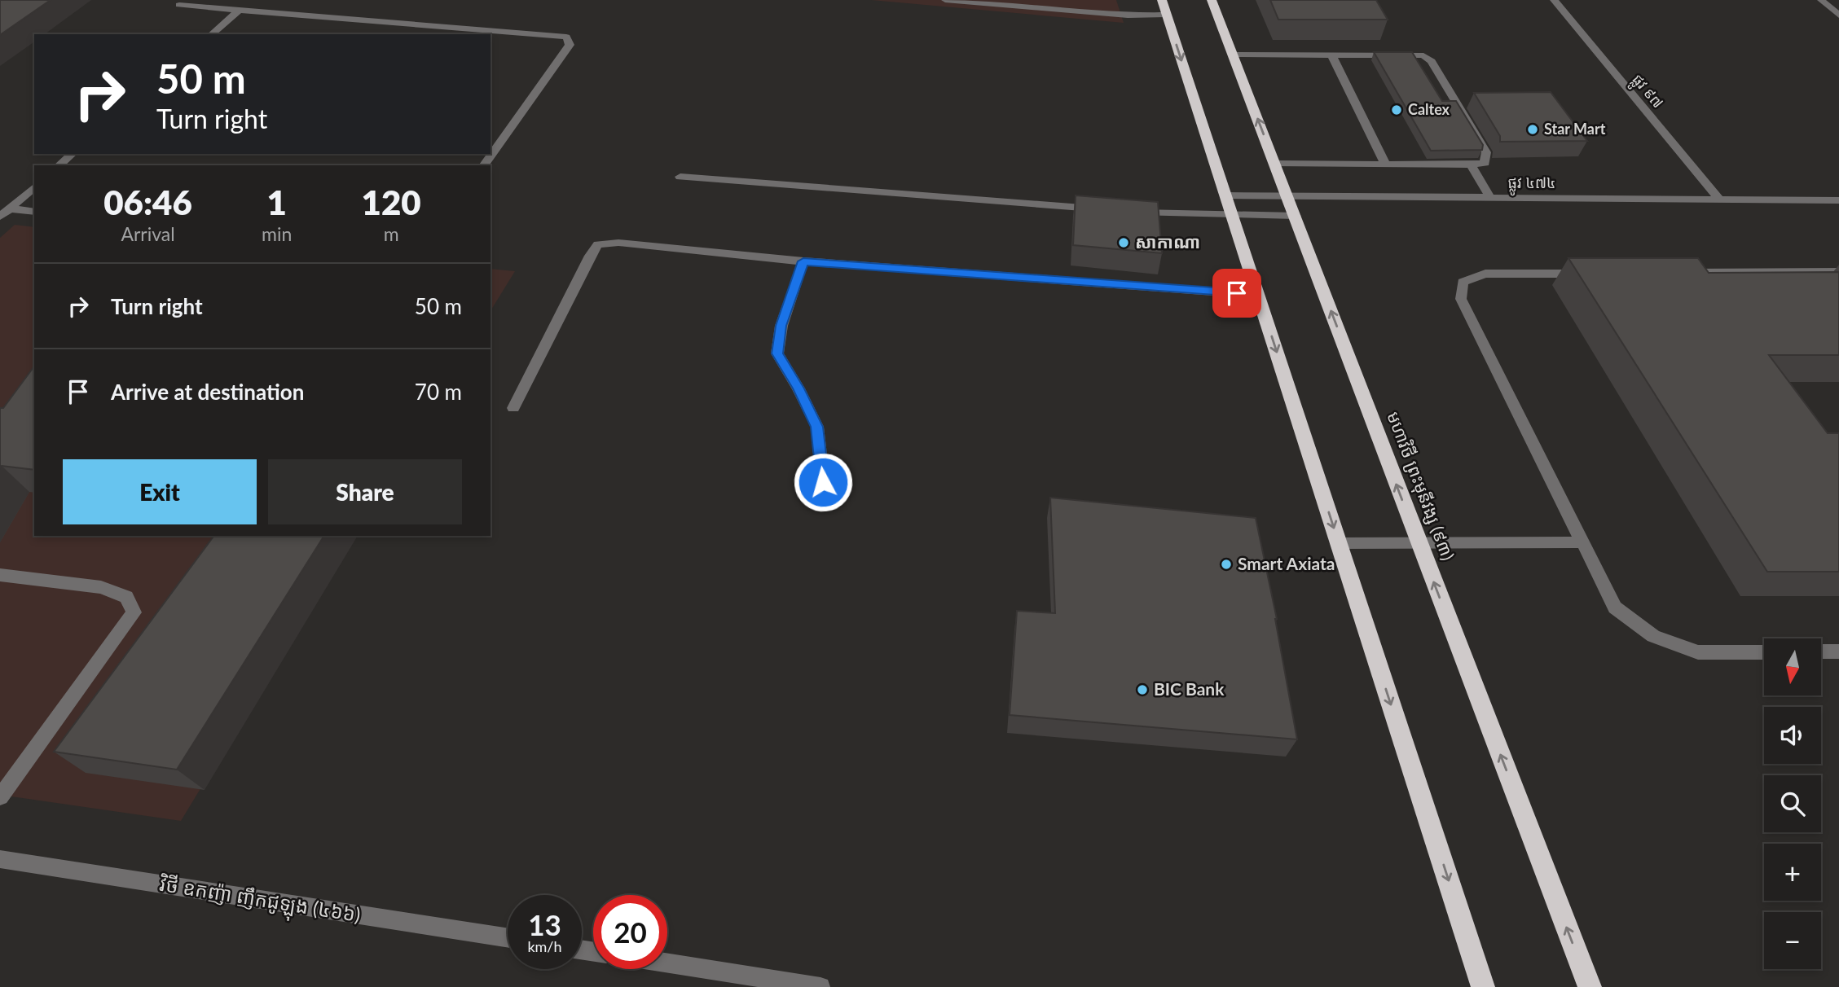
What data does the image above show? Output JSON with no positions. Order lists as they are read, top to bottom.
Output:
{
  "streets": {
    "highway": ["មហាវិថី ព្រះមុនីវង្ស (៩៣)"],
    "street": ["ផ្លូវ ៩៧", "ផ្លូវ ៤៧៤", "វិថី ឧកញ៉ា ញឹកជូឡុង (៤៦៦)"]
  },
  "crossings": [
    ["ផ្លូវ ៩៧", "ផ្លូវ ៤៧៤"],
    ["ផ្លូវ ៤៧៤", "មហាវិថី ព្រះមុនីវង្ស (៩៣)"]
  ],
  "places": [
    "Caltex",
    "Star Mart",
    "សាកាណា",
    "Smart Axiata",
    "BIC Bank"
  ],
  "north": "bottom",
  "page": {
    "turn": ["50 m", "Turn right"],
    "eta": [
      "06:46",
      "Arrival",
      "1",
      "min",
      "120",
      "m"
    ],
    "list": [
      {
        "name": "Turn right",
        "value": "50 m"
      },
      {
        "name": "Arrive at destination",
        "value": "70 m"
      }
    ],
    "buttons": ["Exit", "Share"],
    "map_buttons": ["+", "−"],
    "speed": "13 km/h",
    "limit": "20"
  }
}
